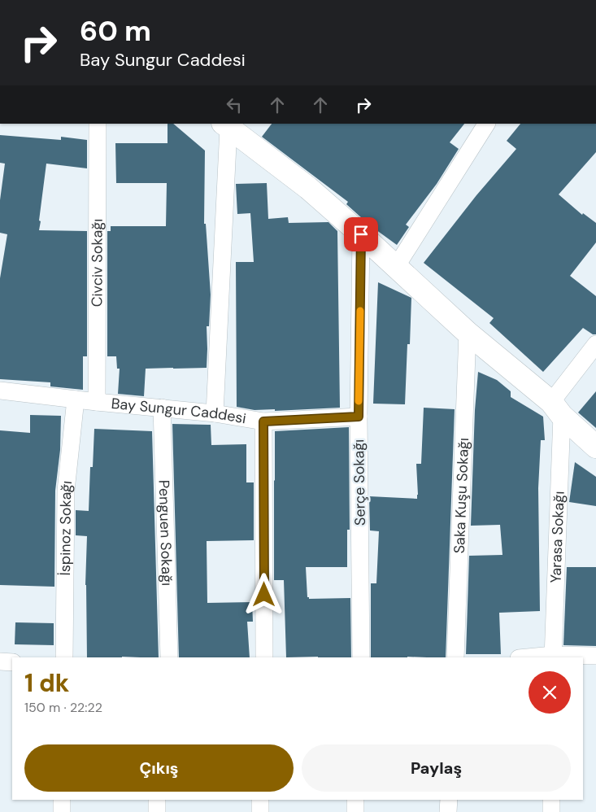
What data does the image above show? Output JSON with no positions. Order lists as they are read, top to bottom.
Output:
{
  "streets": {
    "street": [
      "Civciv Sokağı",
      "Bay Sungur Caddesi",
      "Serçe Sokağı",
      "Saka Kuşu Sokağı",
      "İspinoz Sokağı",
      "Penguen Sokağı",
      "Yarasa Sokağı"
    ]
  },
  "crossings": [
    ["Civciv Sokağı", "Bay Sungur Caddesi"],
    ["Bay Sungur Caddesi", "Serçe Sokağı"],
    ["Bay Sungur Caddesi", "İspinoz Sokağı"],
    ["Bay Sungur Caddesi", "Penguen Sokağı"]
  ],
  "page": {
    "turn": ["60 m", "Bay Sungur Caddesi"],
    "heading": ["1 dk", "150 m · 22:22"],
    "buttons": ["Çıkış", "Paylaş"]
  }
}
